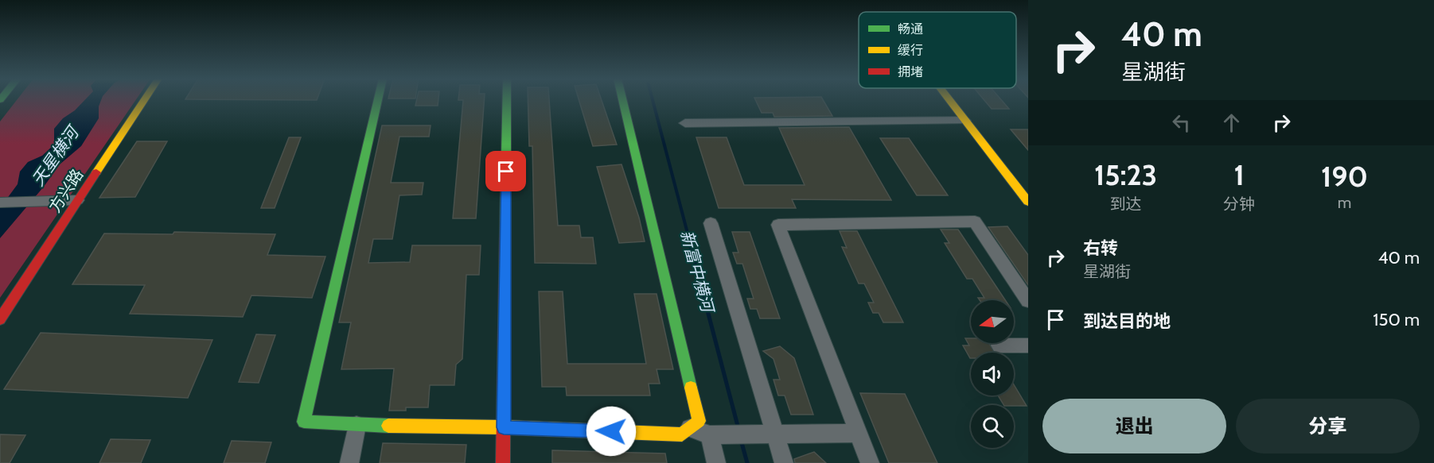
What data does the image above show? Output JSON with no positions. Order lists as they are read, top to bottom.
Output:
{
  "streets": {
    "street": ["方兴路"]
  },
  "water": ["天星横河", "新富中横河"],
  "legend": ["畅通", "缓行", "拥堵"],
  "north": "left",
  "page": {
    "turn": ["40 m", "星湖街"],
    "eta": [
      "15:23",
      "到达",
      "1",
      "分钟",
      "190",
      "m"
    ],
    "list": [
      {
        "name": "右转",
        "note": "星湖街",
        "value": "40 m"
      },
      {
        "name": "到达目的地",
        "value": "150 m"
      }
    ],
    "buttons": ["退出", "分享"]
  }
}
